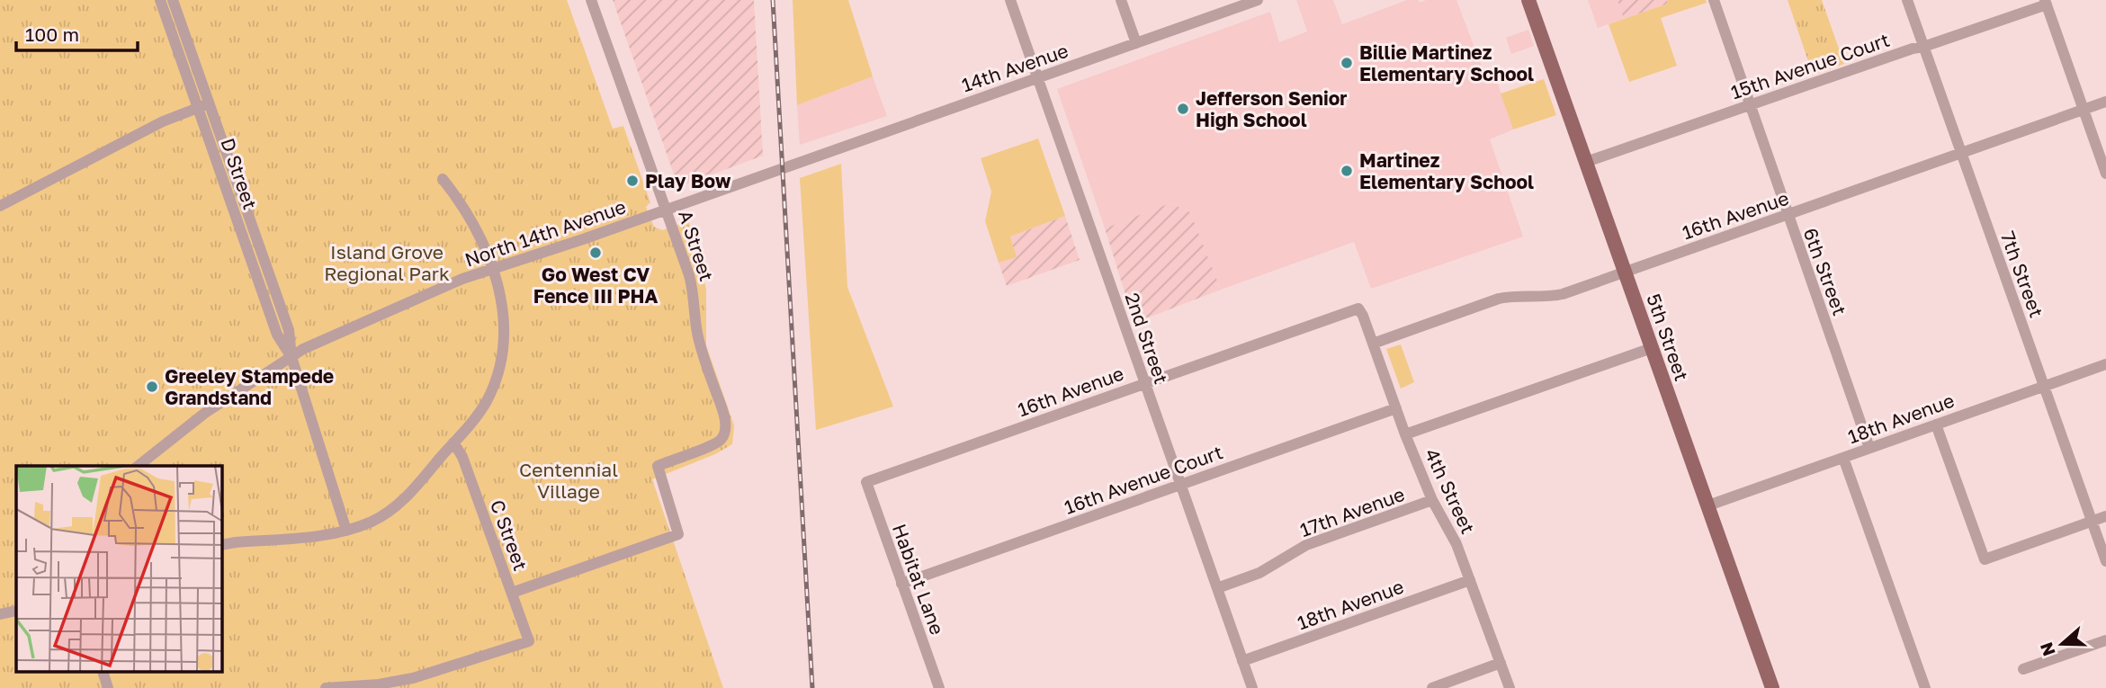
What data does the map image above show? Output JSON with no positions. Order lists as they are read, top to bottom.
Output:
{
  "streets": {
    "main road": ["5th Street"],
    "street": [
      "15th Avenue Court",
      "14th Avenue",
      "D Street",
      "16th Avenue",
      "North 14th Avenue",
      "A Street",
      "6th Street",
      "7th Street",
      "2nd Street",
      "18th Avenue",
      "16th Avenue Court",
      "4th Street",
      "17th Avenue",
      "C Street",
      "Habitat Lane"
    ]
  },
  "crossings": [
    ["15th Avenue Court", "6th Street"],
    ["15th Avenue Court", "7th Street"],
    ["15th Avenue Court", "5th Street"],
    ["14th Avenue", "North 14th Avenue"],
    ["14th Avenue", "2nd Street"],
    ["D Street", "North 14th Avenue"],
    ["16th Avenue", "6th Street"],
    ["16th Avenue", "7th Street"],
    ["16th Avenue", "5th Street"],
    ["16th Avenue", "2nd Street"],
    ["16th Avenue", "4th Street"],
    ["16th Avenue", "Habitat Lane"],
    ["North 14th Avenue", "A Street"],
    ["A Street", "C Street"],
    ["6th Street", "18th Avenue"],
    ["7th Street", "18th Avenue"],
    ["5th Street", "18th Avenue"],
    ["2nd Street", "18th Avenue"],
    ["2nd Street", "16th Avenue Court"],
    ["2nd Street", "17th Avenue"],
    ["18th Avenue", "4th Street"],
    ["16th Avenue Court", "4th Street"],
    ["16th Avenue Court", "Habitat Lane"],
    ["4th Street", "17th Avenue"]
  ],
  "parks": ["Island Grove Regional Park", "Centennial Village"],
  "places": [
    "Billie Martinez Elementary School",
    "Jefferson Senior High School",
    "Martinez Elementary School",
    "Play Bow",
    "Go West CV Fence III PHA",
    "Greeley Stampede Grandstand"
  ],
  "scale_bar": "100 m",
  "north": "left"
}
